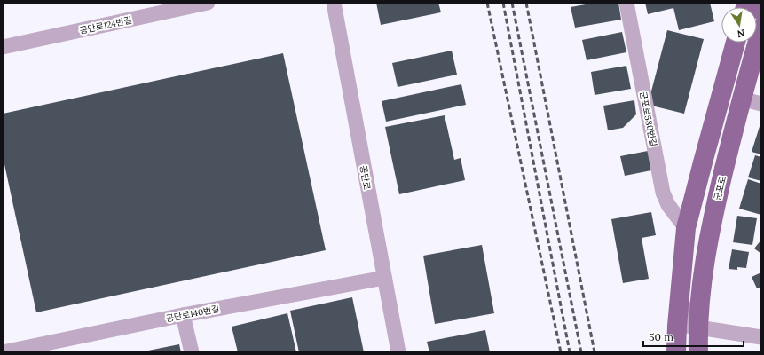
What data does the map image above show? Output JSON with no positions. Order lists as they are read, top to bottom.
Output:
{
  "streets": {
    "main road": ["군포로"],
    "street": [
      "공단로124번길",
      "군포로580번길",
      "공단로",
      "공단로140번길"
    ]
  },
  "crossings": [
    ["공단로", "공단로140번길"]
  ],
  "scale_bar": "50 m",
  "north": "bottom"
}
